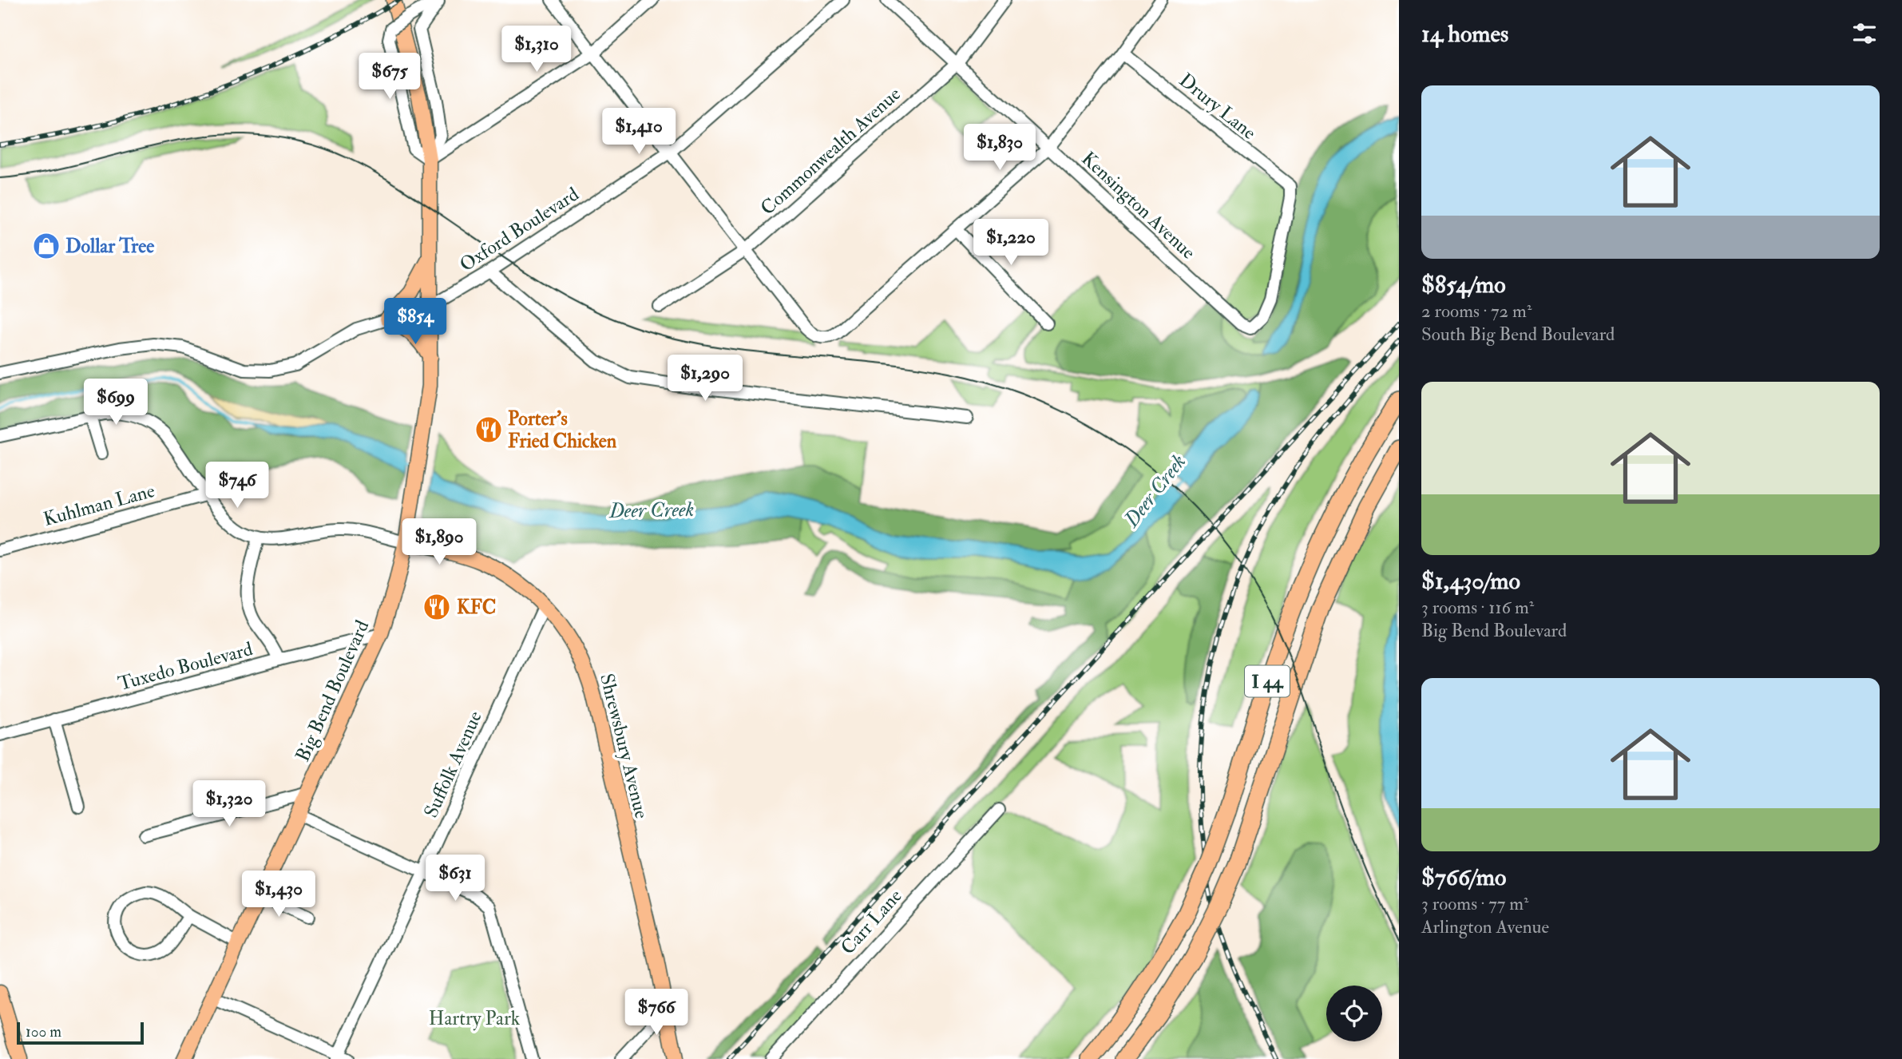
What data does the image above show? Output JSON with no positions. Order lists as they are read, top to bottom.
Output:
{
  "streets": {
    "highway": ["I 44"],
    "main road": ["Big Bend Boulevard", "Shrewsbury Avenue"],
    "street": [
      "Drury Lane",
      "Commonwealth Avenue",
      "Kensington Avenue",
      "Oxford Boulevard",
      "Kuhlman Lane",
      "Tuxedo Boulevard",
      "Suffolk Avenue",
      "Carr Lane"
    ]
  },
  "crossings": [
    ["Drury Lane", "Kensington Avenue"],
    ["Commonwealth Avenue", "Kensington Avenue"],
    ["Oxford Boulevard", "Big Bend Boulevard"],
    ["Tuxedo Boulevard", "Big Bend Boulevard"],
    ["Big Bend Boulevard", "Shrewsbury Avenue"],
    ["Shrewsbury Avenue", "Suffolk Avenue"]
  ],
  "water": ["Deer Creek"],
  "parks": ["Hartry Park"],
  "places": {
    "shop": ["Dollar Tree"],
    "restaurant": ["Porter's Fried Chicken", "KFC"]
  },
  "scale_bar": "100 m",
  "page": {
    "heading": "14 homes",
    "price": [
      "$1,310",
      "$675",
      "$1,410",
      "$1,830",
      "$1,220",
      "$854",
      "$1,290",
      "$699",
      "$746",
      "$1,890",
      "$1,320",
      "$631",
      "$1,430",
      "$766"
    ],
    "list": [
      {
        "name": "$854/mo",
        "note": "2 rooms · 72 m² · South Big Bend Boulevard"
      },
      {
        "name": "$1,430/mo",
        "note": "3 rooms · 116 m² · Big Bend Boulevard"
      },
      {
        "name": "$766/mo",
        "note": "3 rooms · 77 m² · Arlington Avenue"
      }
    ],
    "scale": "100 m"
  }
}
